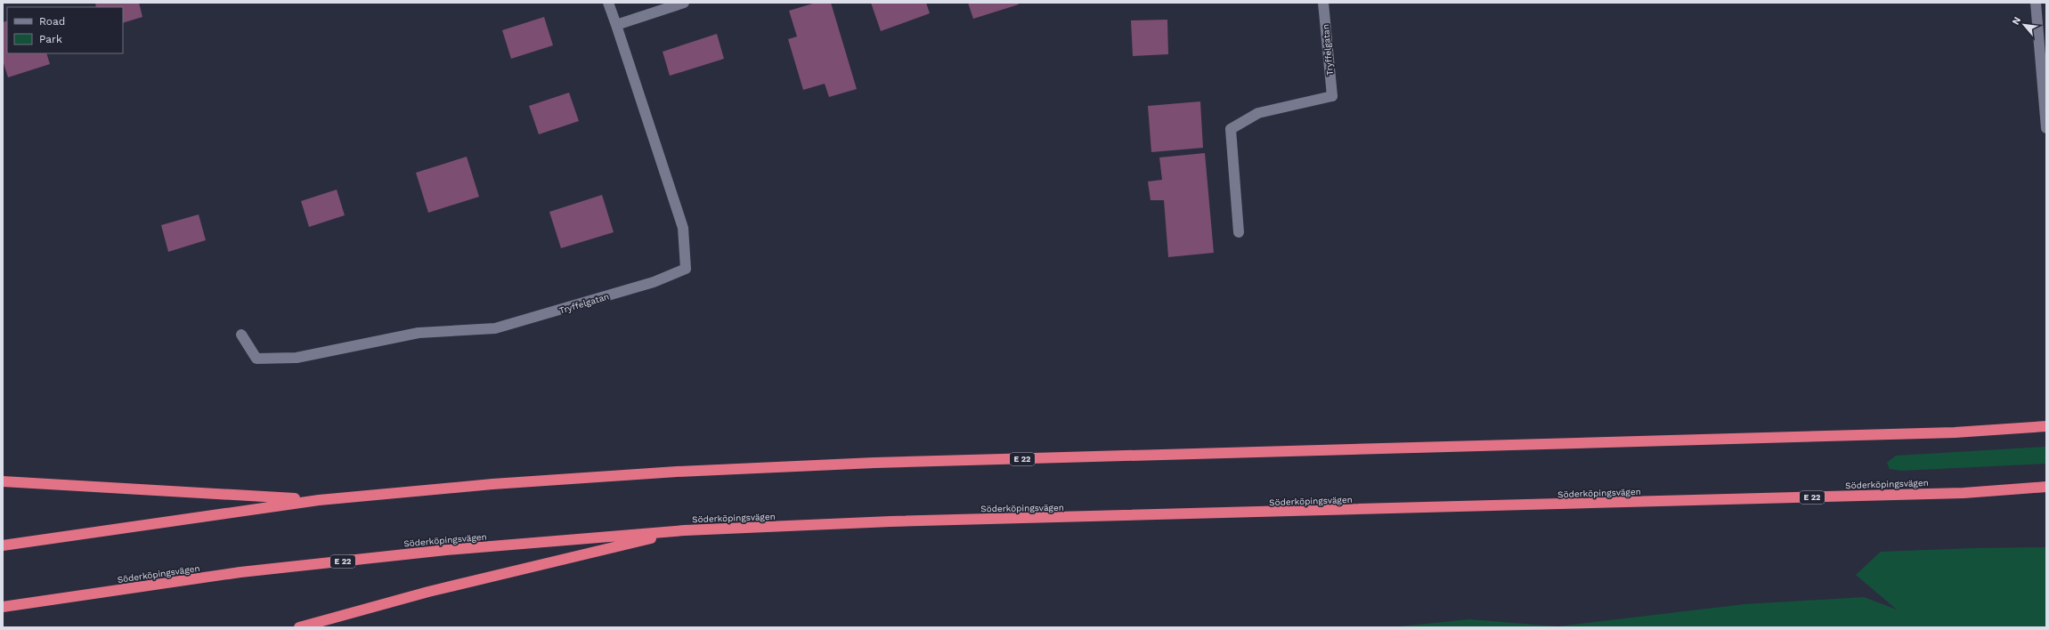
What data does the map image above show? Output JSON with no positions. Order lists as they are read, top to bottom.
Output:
{
  "streets": {
    "highway": ["E 22", "Söderköpingsvägen"],
    "street": ["Tryffelgatan"]
  },
  "legend": ["Road", "Park"],
  "north": "top left"
}
